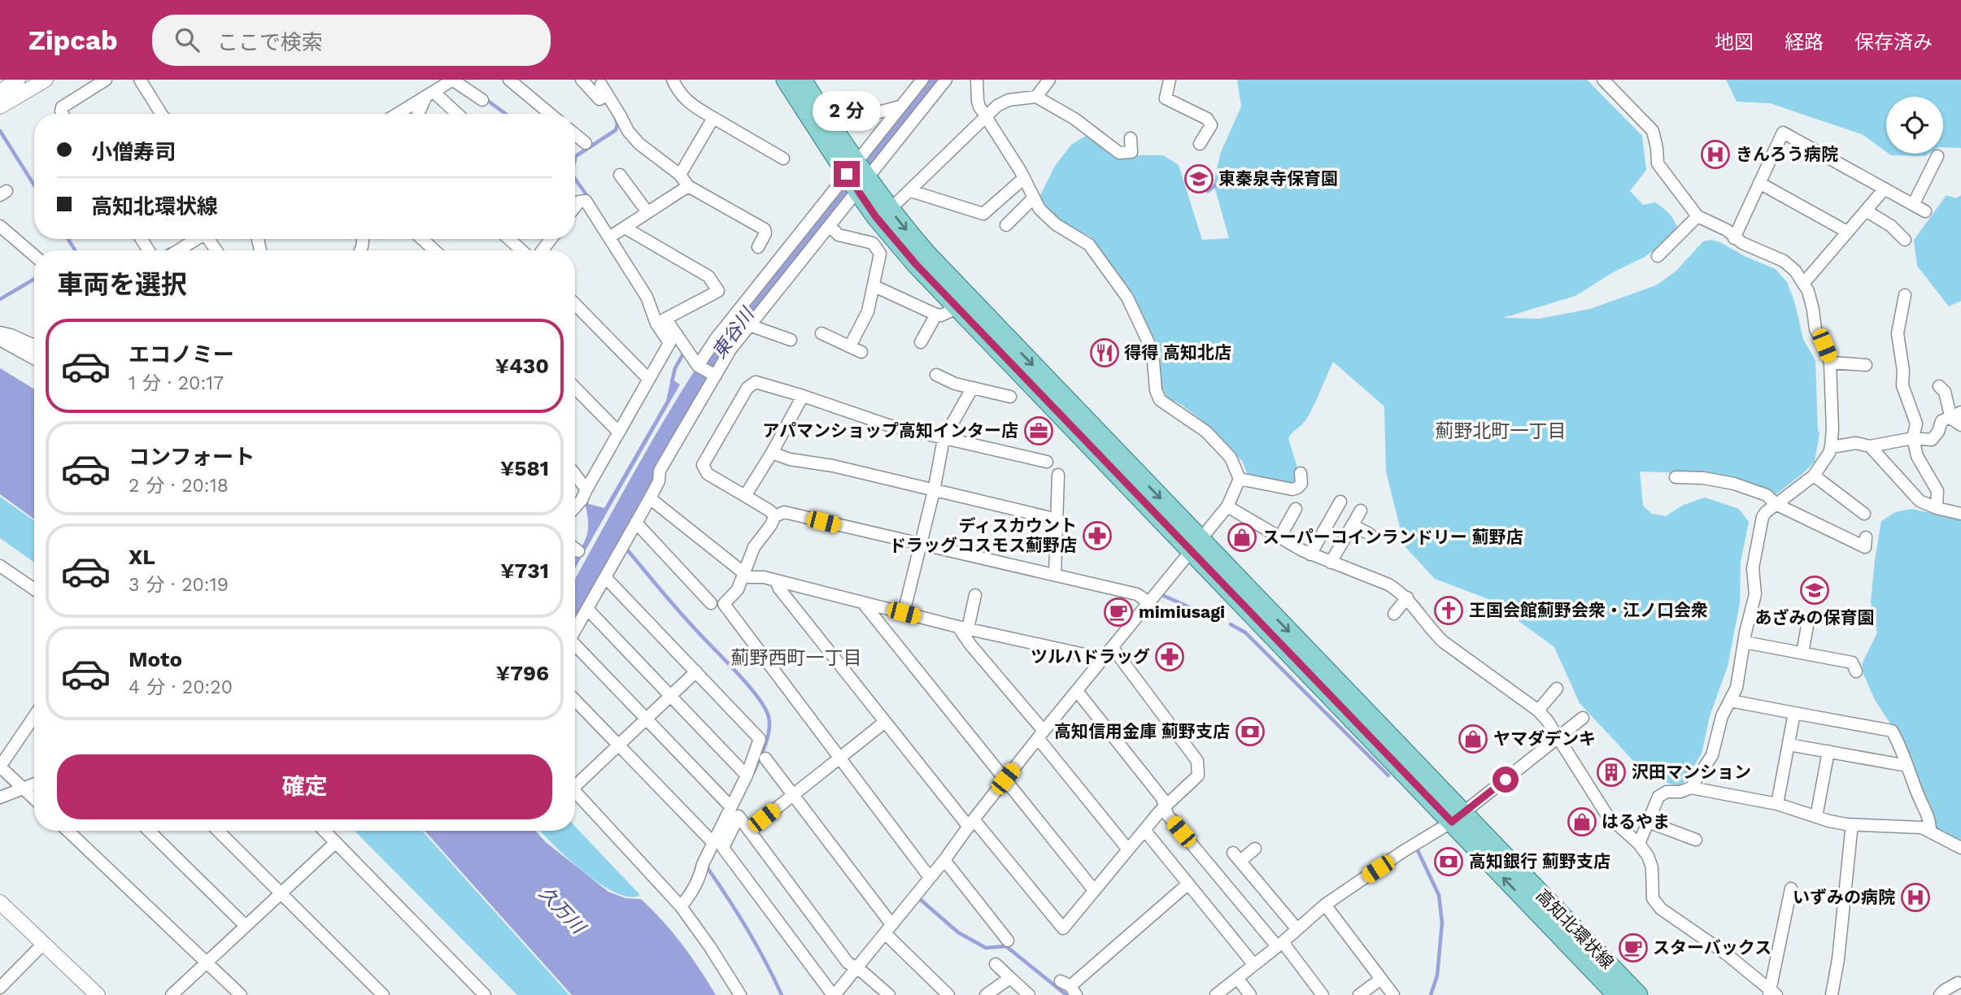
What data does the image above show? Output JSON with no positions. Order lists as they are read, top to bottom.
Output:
{
  "streets": {
    "main road": ["高知北環状線"]
  },
  "districts": ["薊野北町一丁目", "薊野西町一丁目"],
  "water": ["東谷川", "久万川"],
  "places": {
    "hospital": ["きんろう病院", "いずみの病院"],
    "school or university": ["東秦泉寺保育園", "あざみの保育園"],
    "restaurant": ["得得 高知北店"],
    "office": ["アパマンショップ高知インター店"],
    "pharmacy": ["ディスカウント ドラッグコスモス薊野店", "ツルハドラッグ"],
    "shop": ["スーパーコインランドリー 薊野店", "ヤマダデンキ", "はるやま"],
    "church": ["王国会館薊野会衆・江ノ口会衆"],
    "cafe": ["mimiusagi", "スターバックス"],
    "bank": ["高知信用金庫 薊野支店", "高知銀行 薊野支店"],
    "building": ["沢田マンション"]
  },
  "page": {
    "header": "Zipcab",
    "search": "ここで検索",
    "nav": ["地図", "経路", "保存済み"],
    "bubble": "2 分",
    "banner": ["小僧寿司", "高知北環状線"],
    "heading": "車両を選択",
    "list": [
      {
        "name": "エコノミー",
        "note": "1 分 · 20:17",
        "value": "¥430"
      },
      {
        "name": "コンフォート",
        "note": "2 分 · 20:18",
        "value": "¥581"
      },
      {
        "name": "XL",
        "note": "3 分 · 20:19",
        "value": "¥731"
      },
      {
        "name": "Moto",
        "note": "4 分 · 20:20",
        "value": "¥796"
      }
    ],
    "buttons": "確定"
  }
}
